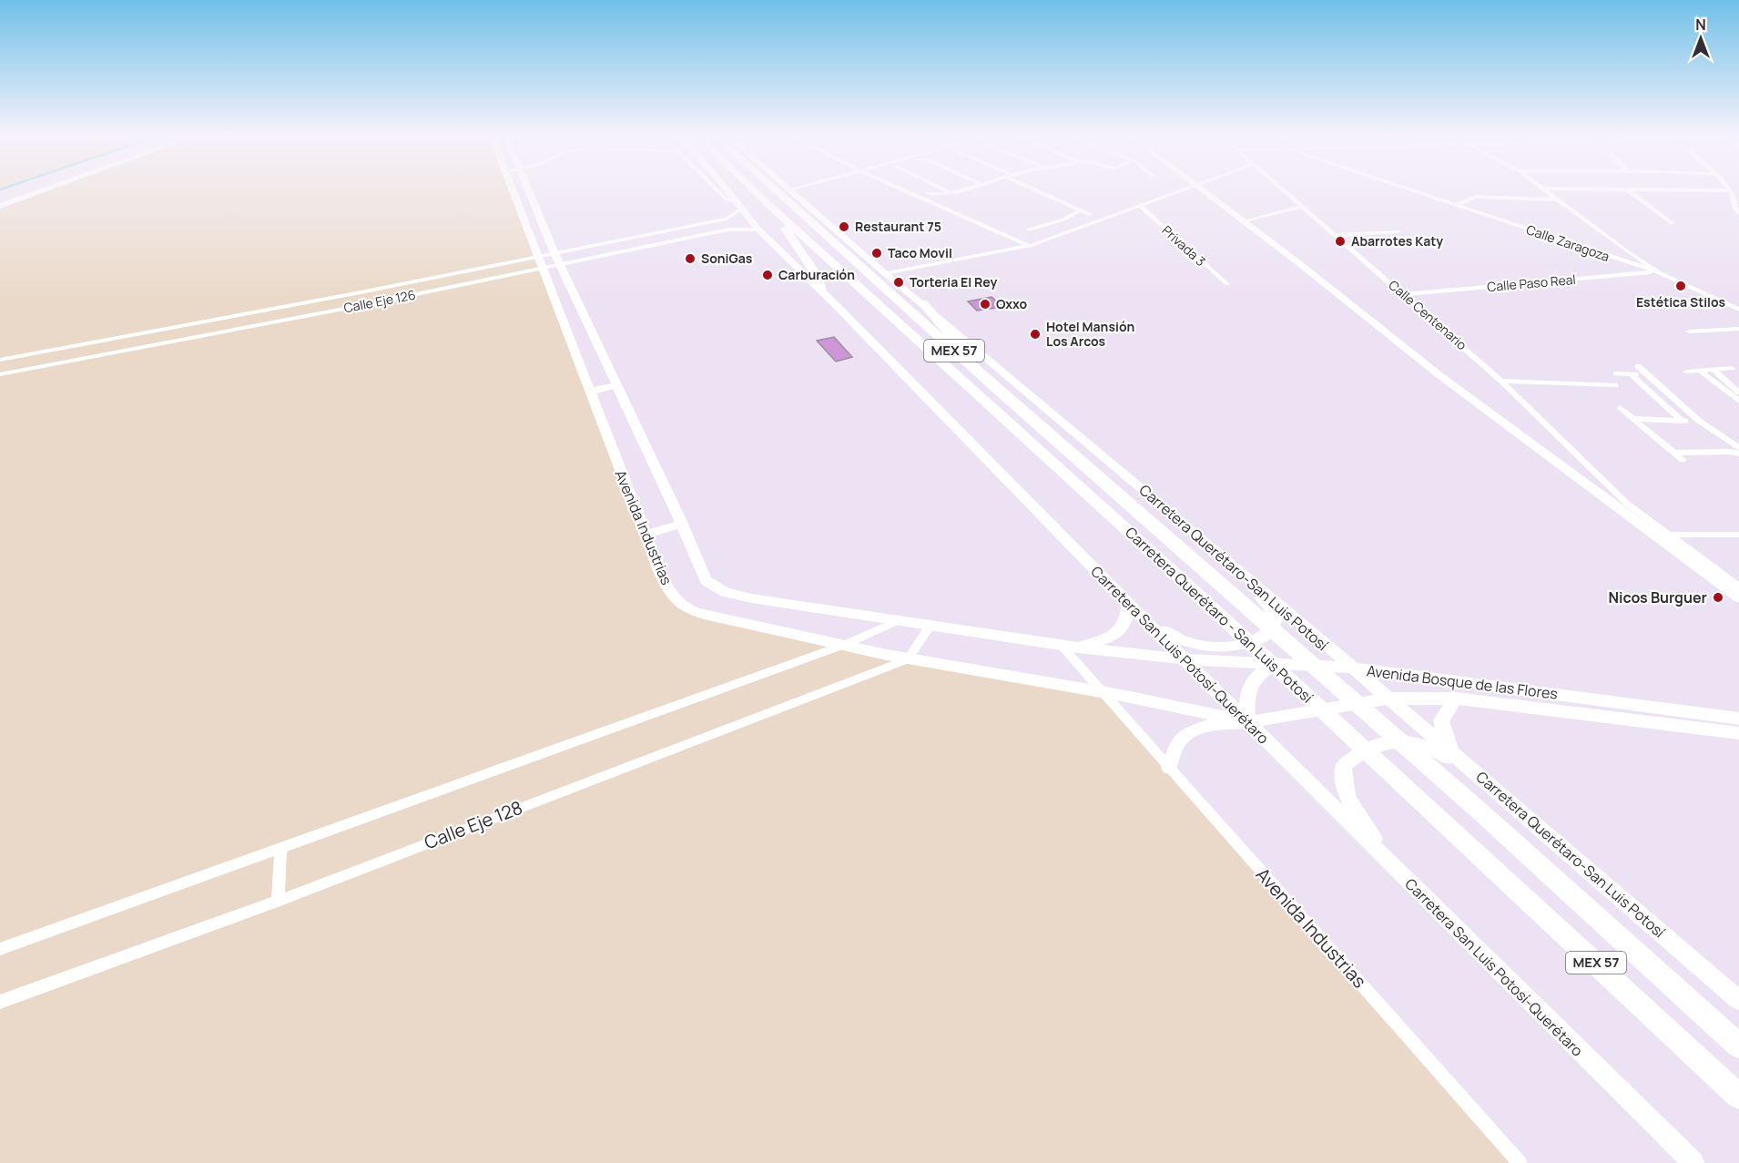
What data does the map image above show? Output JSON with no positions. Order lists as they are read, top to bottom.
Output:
{
  "streets": {
    "highway": ["MEX 57", "Carretera Querétaro - San Luis Potosí"],
    "main road": [
      "Avenida Industrias",
      "Carretera Querétaro-San Luis Potosí",
      "Carretera San Luis Potosí-Querétaro",
      "Avenida Bosque de las Flores"
    ],
    "street": [
      "Calle Zaragoza",
      "Privada 3",
      "Calle Paso Real",
      "Calle Eje 126",
      "Calle Centenario",
      "Calle Eje 128"
    ]
  },
  "crossings": [
    ["Calle Zaragoza", "Calle Paso Real"],
    ["Calle Paso Real", "Calle Centenario"],
    ["Calle Eje 126", "Avenida Industrias"],
    ["Calle Eje 126", "Carretera San Luis Potosí-Querétaro"],
    ["Avenida Industrias", "Carretera San Luis Potosí-Querétaro"],
    ["Avenida Industrias", "Avenida Bosque de las Flores"],
    ["Avenida Industrias", "Calle Eje 128"],
    ["Carretera Querétaro-San Luis Potosí", "Avenida Bosque de las Flores"],
    ["Carretera San Luis Potosí-Querétaro", "Avenida Bosque de las Flores"]
  ],
  "places": [
    "Restaurant 75",
    "Abarrotes Katy",
    "Taco Movil",
    "SoniGas",
    "Carburación",
    "Torteria El Rey",
    "Estética Stilos",
    "Oxxo",
    "Hotel Mansión Los Arcos",
    "Nicos Burguer"
  ],
  "north": "top"
}
